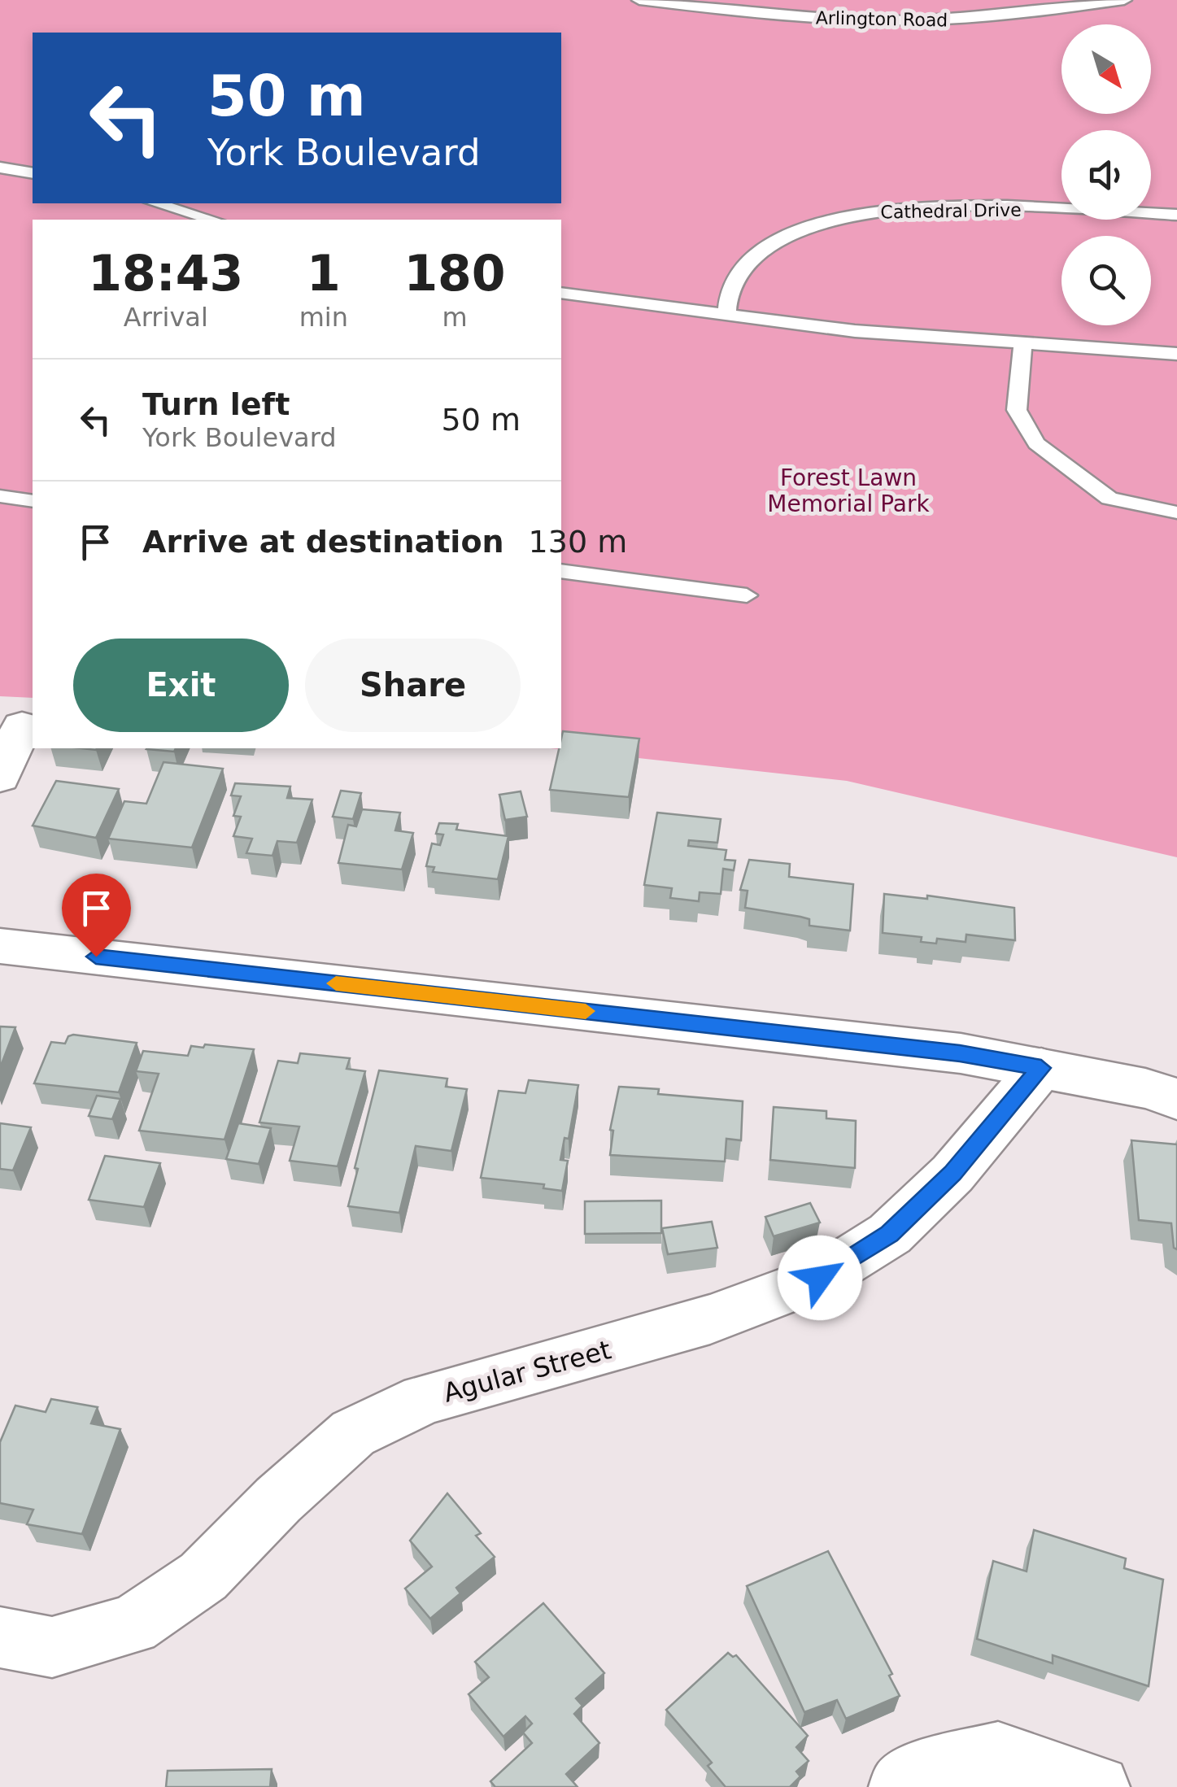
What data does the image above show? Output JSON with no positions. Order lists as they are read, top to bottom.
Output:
{
  "streets": {
    "street": ["Agular Street"],
    "lane": ["Arlington Road", "Cathedral Drive"]
  },
  "parks": ["Forest Lawn Memorial Park"],
  "north": "bottom right",
  "page": {
    "turn": ["50 m", "York Boulevard"],
    "eta": [
      "18:43",
      "Arrival",
      "1",
      "min",
      "180",
      "m"
    ],
    "list": [
      {
        "name": "Turn left",
        "note": "York Boulevard",
        "value": "50 m"
      },
      {
        "name": "Arrive at destination",
        "value": "130 m"
      }
    ],
    "buttons": ["Exit", "Share"]
  }
}
